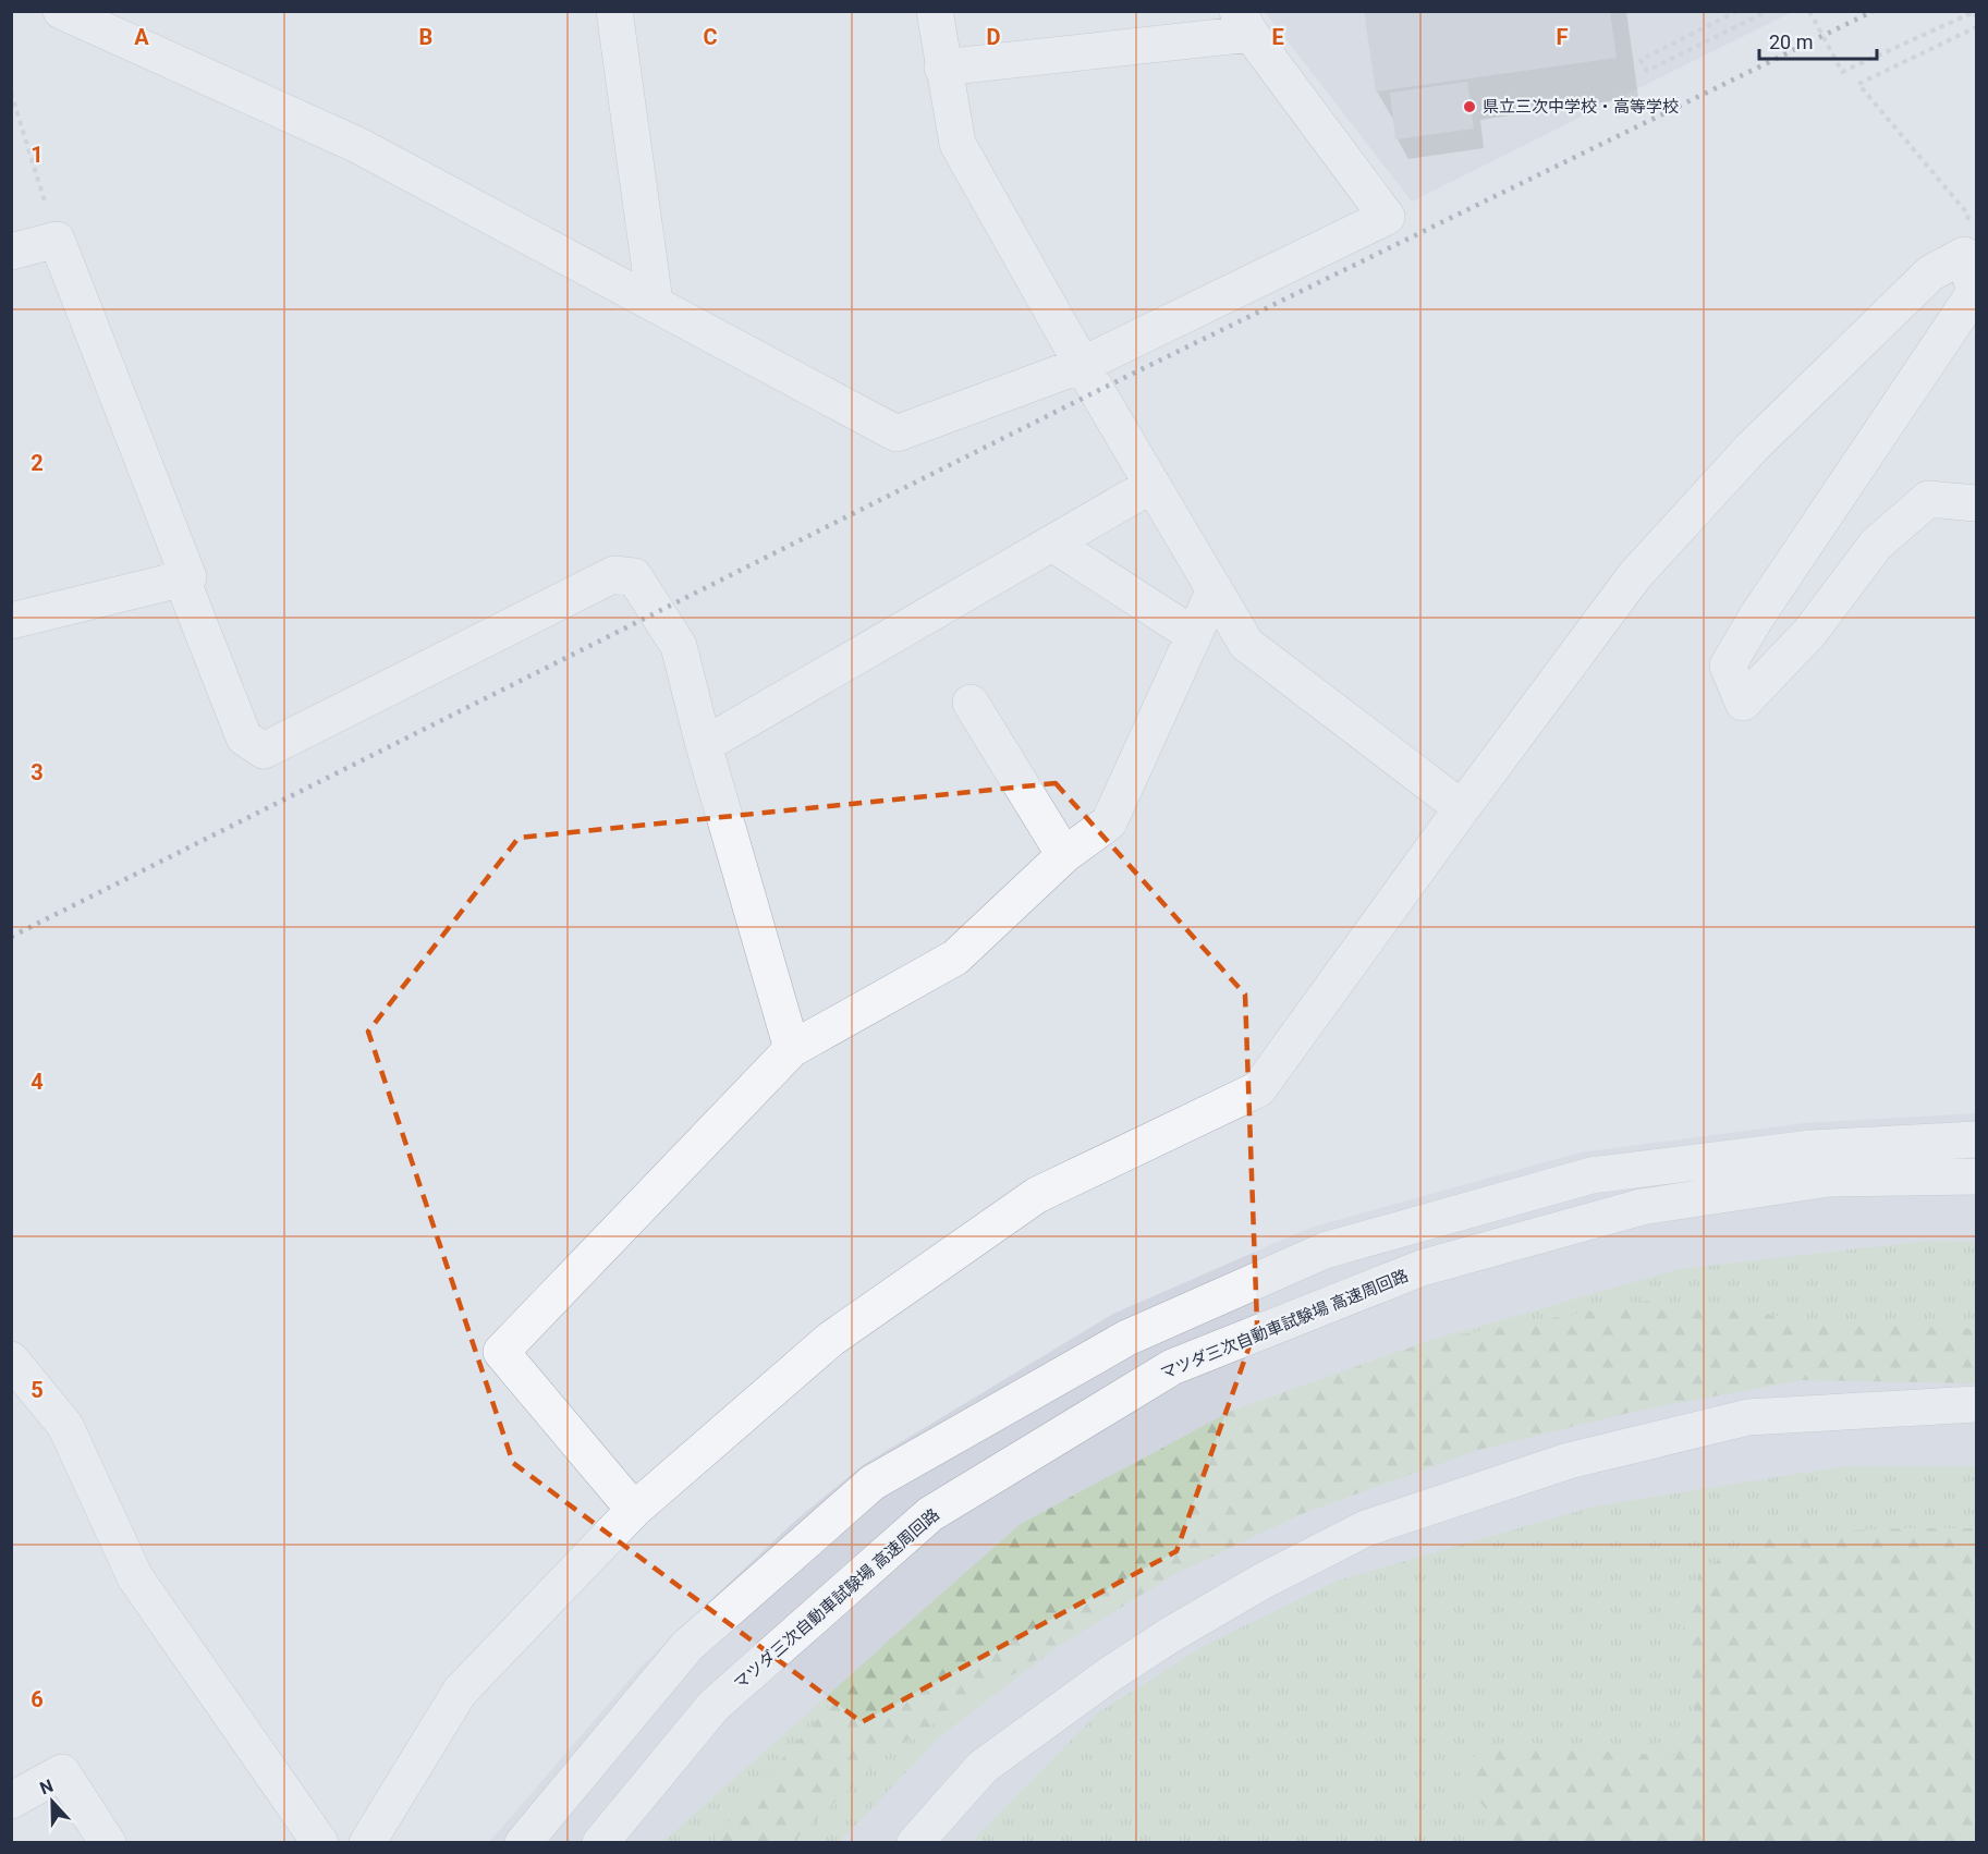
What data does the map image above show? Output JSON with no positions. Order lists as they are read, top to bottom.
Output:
{
  "streets": {
    "street": ["マツダ三次自動車試験場 高速周回路"]
  },
  "places": ["県立三次中学校・高等学校"],
  "scale_bar": "20 m",
  "north": "top",
  "grid": {
    "columns": [
      "A",
      "B",
      "C",
      "D",
      "E",
      "F"
    ],
    "rows": [
      "1",
      "2",
      "3",
      "4",
      "5",
      "6"
    ]
  }
}
